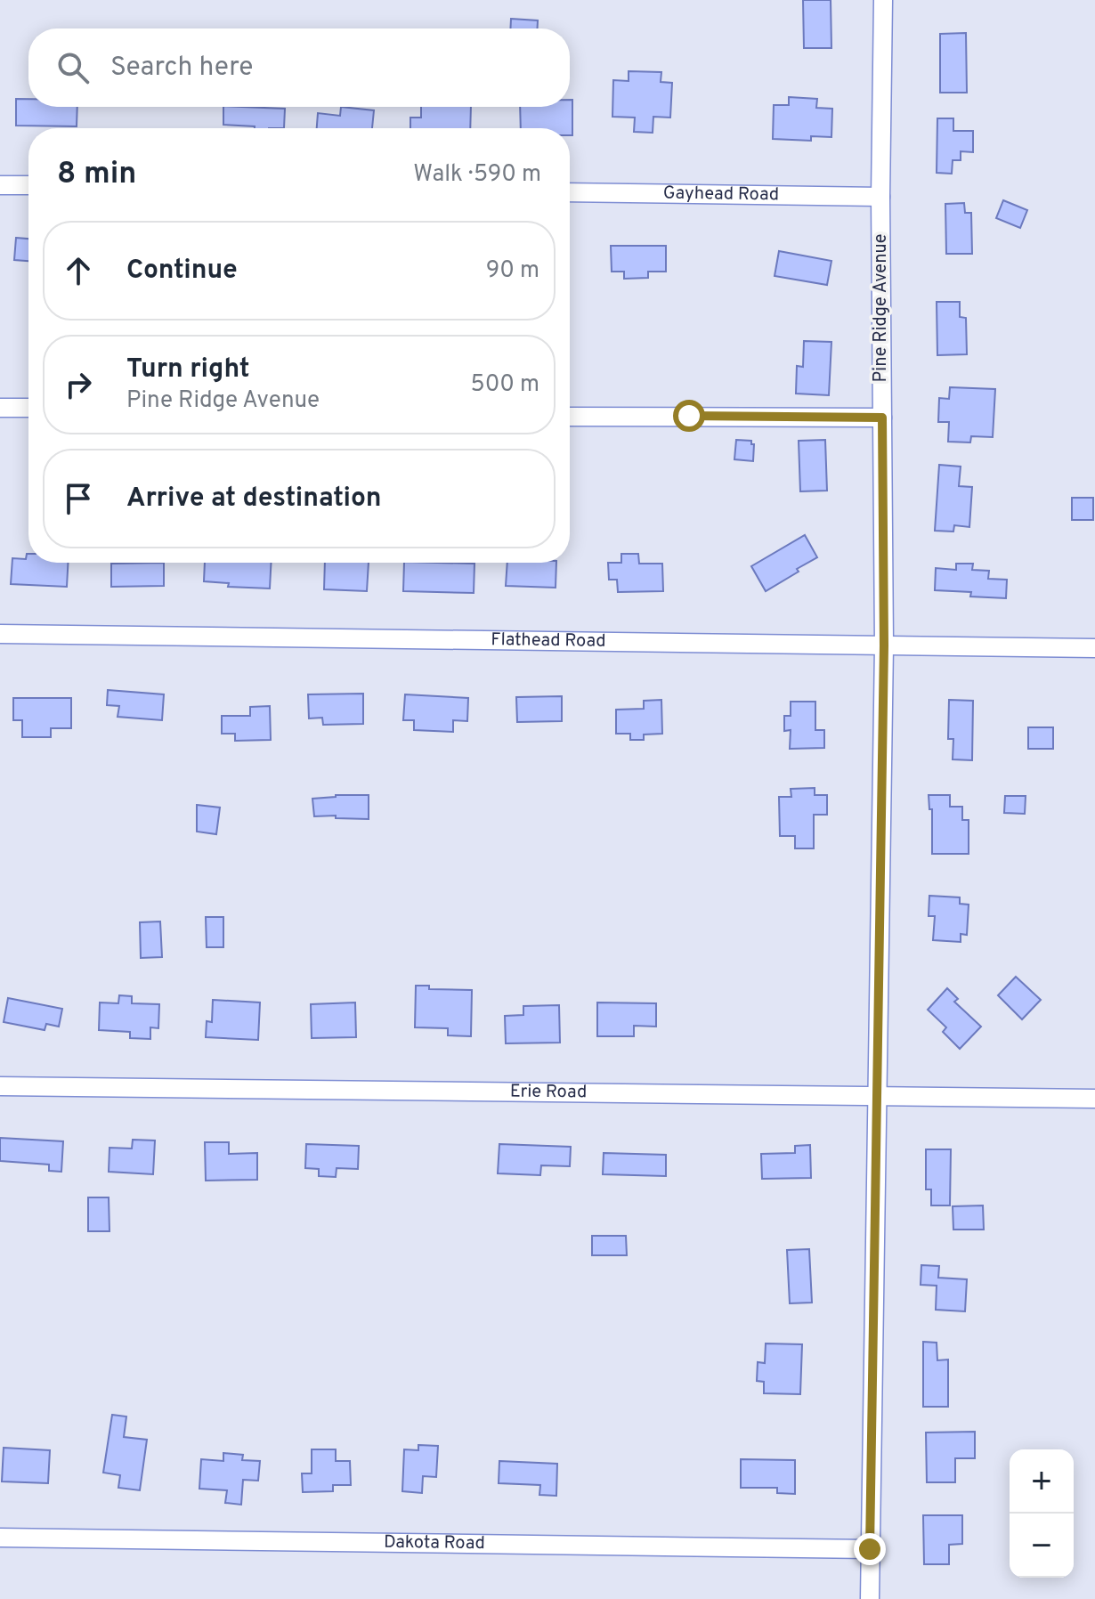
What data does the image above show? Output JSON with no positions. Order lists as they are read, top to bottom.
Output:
{
  "streets": {
    "street": [
      "Gayhead Road",
      "Pine Ridge Avenue",
      "Flathead Road",
      "Erie Road",
      "Dakota Road"
    ]
  },
  "crossings": [
    ["Gayhead Road", "Pine Ridge Avenue"],
    ["Pine Ridge Avenue", "Flathead Road"],
    ["Pine Ridge Avenue", "Erie Road"],
    ["Pine Ridge Avenue", "Dakota Road"]
  ],
  "page": {
    "search": "Search here",
    "heading": ["8 min", "Walk · 590 m"],
    "list": [
      ["Continue", "90 m"],
      ["Turn right", "Pine Ridge Avenue", "500 m"],
      "Arrive at destination"
    ],
    "map_buttons": ["+", "−"]
  }
}
